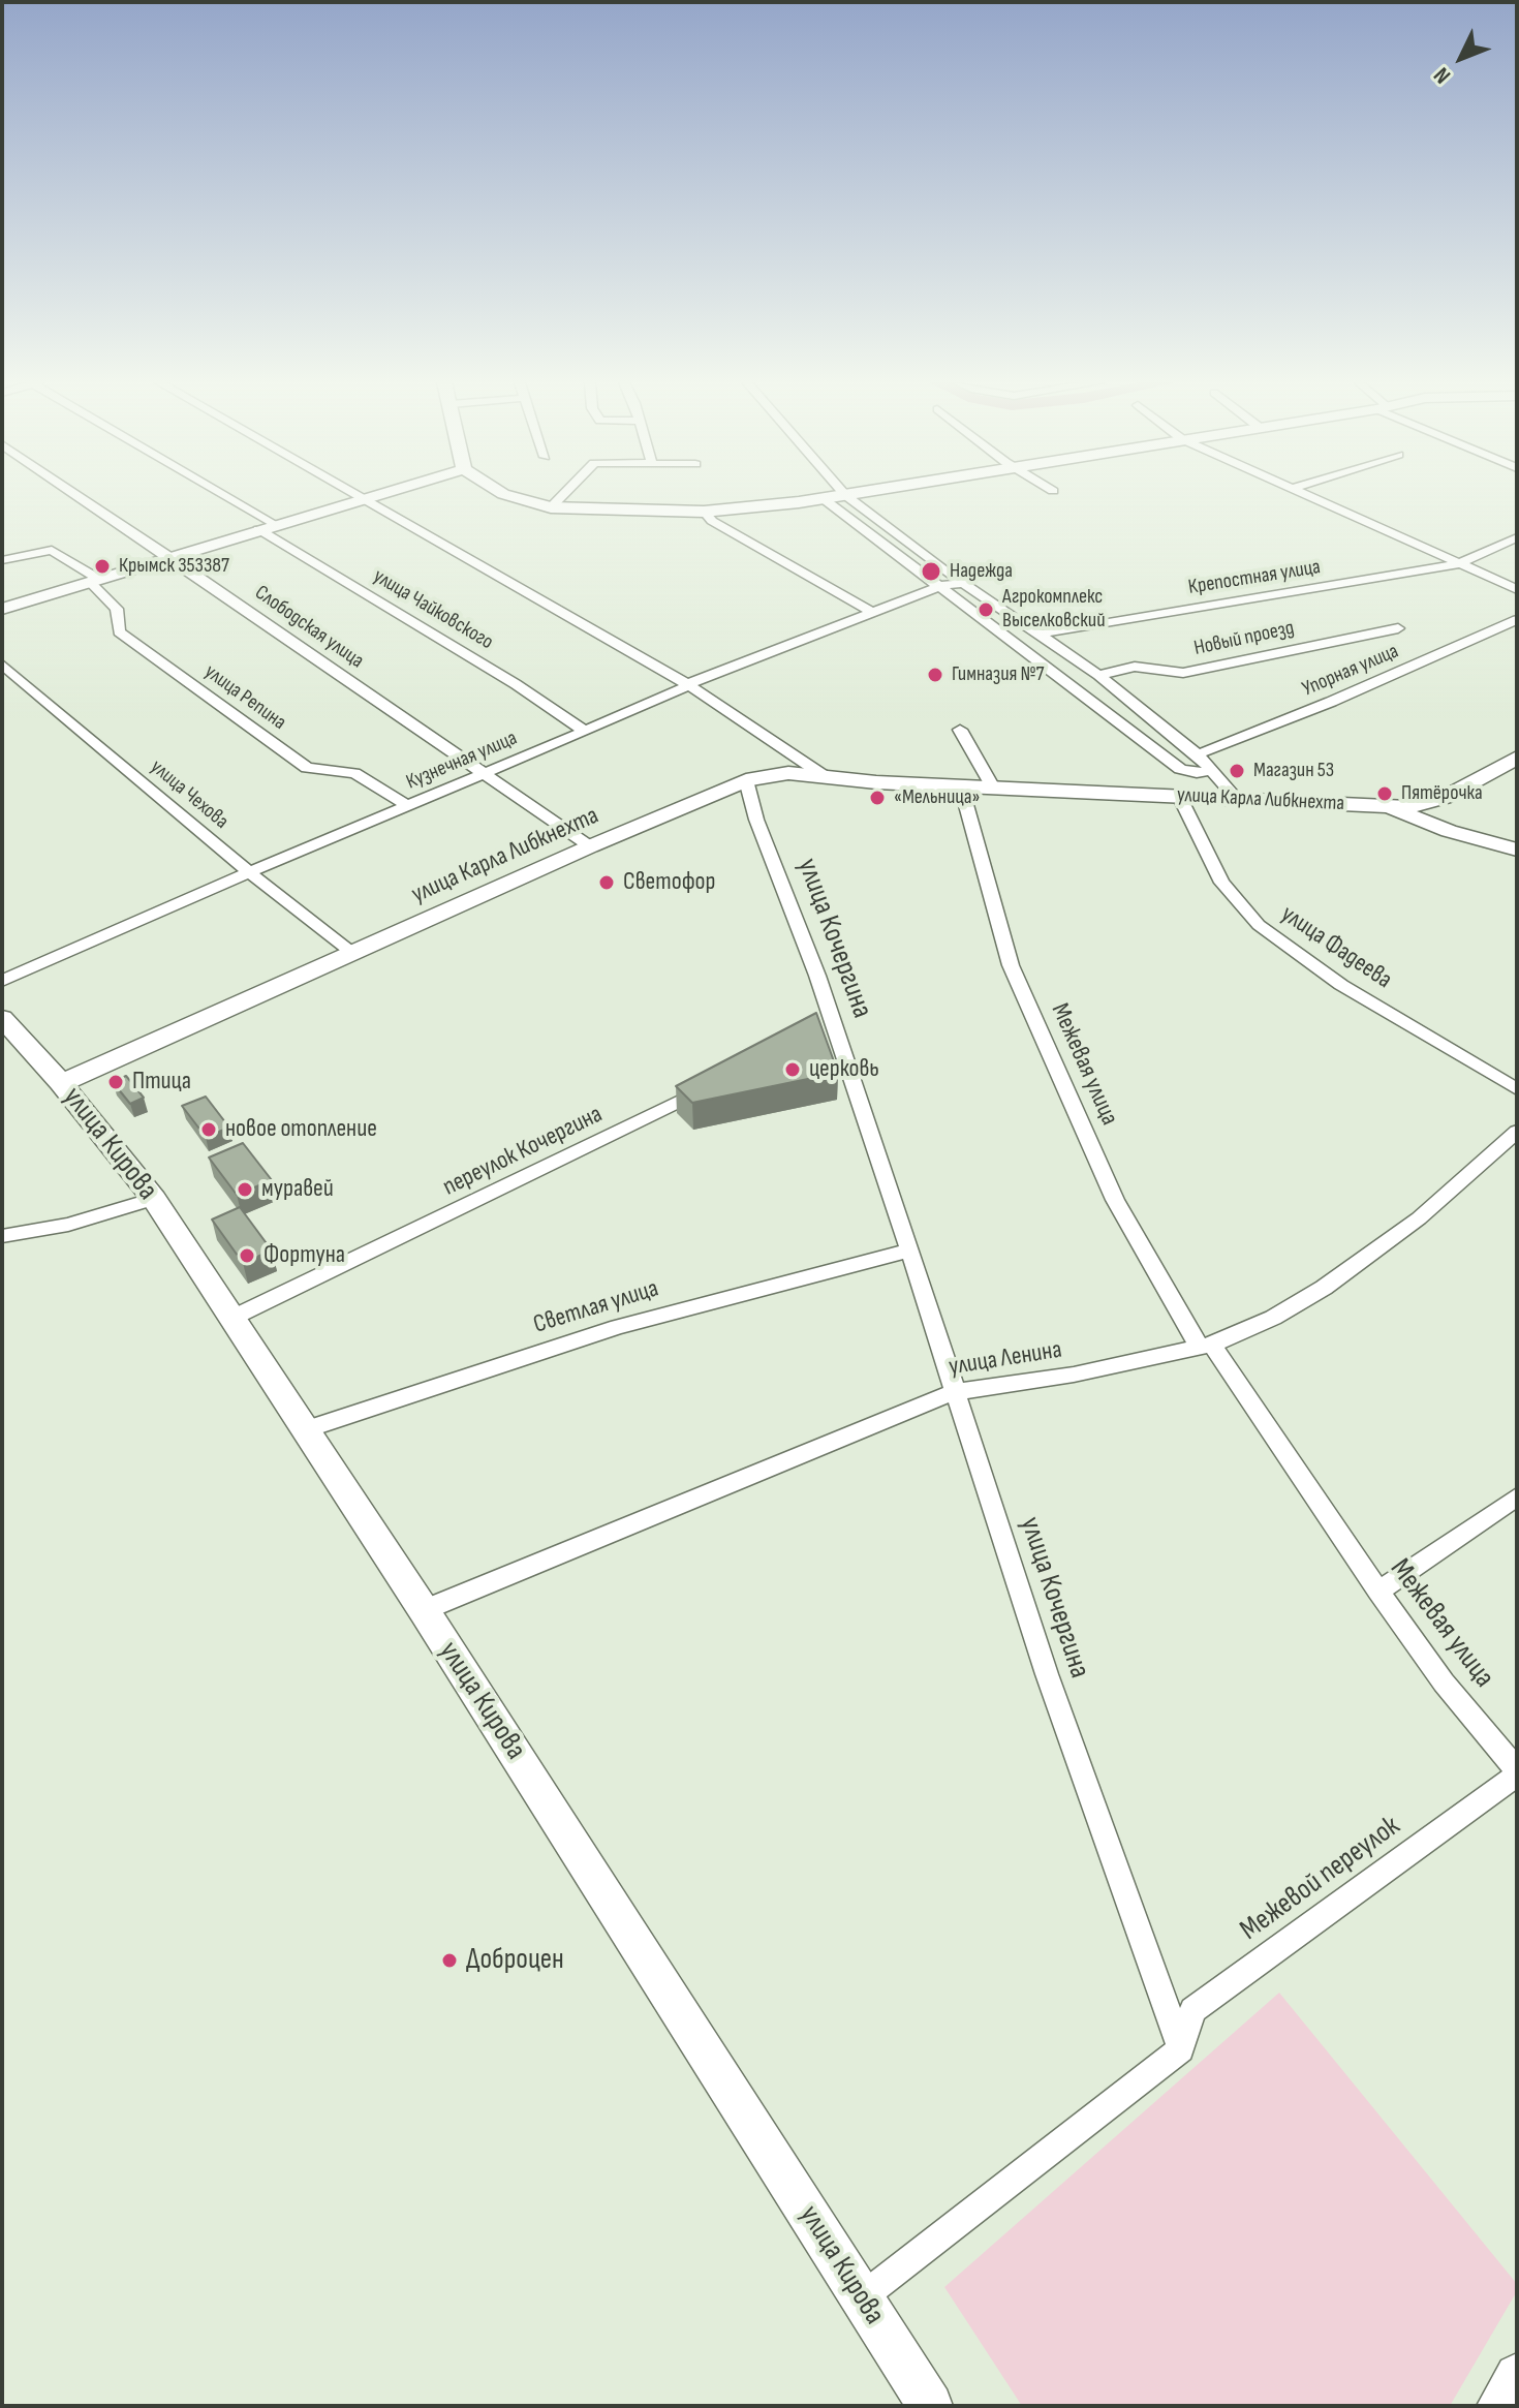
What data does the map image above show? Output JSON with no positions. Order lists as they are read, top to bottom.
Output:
{
  "streets": {
    "main road": ["улица Карла Либкнехта", "улица Кирова"],
    "street": [
      "Крепостная улица",
      "улица Чайковского",
      "Слободская улица",
      "Новый проезд",
      "Упорная улица",
      "улица Репина",
      "Кузнечная улица",
      "улица Чехова",
      "улица Кочергина",
      "улица Фадеева",
      "Межевая улица",
      "переулок Кочергина",
      "Светлая улица",
      "улица Ленина",
      "Межевой переулок"
    ]
  },
  "crossings": [
    ["улица Чайковского", "Кузнечная улица"],
    ["Слободская улица", "Кузнечная улица"],
    ["Слободская улица", "улица Карла Либкнехта"],
    ["улица Репина", "Кузнечная улица"],
    ["Кузнечная улица", "улица Чехова"],
    ["улица Чехова", "улица Карла Либкнехта"],
    ["улица Карла Либкнехта", "улица Кочергина"],
    ["улица Карла Либкнехта", "улица Фадеева"],
    ["улица Карла Либкнехта", "Межевая улица"],
    ["улица Карла Либкнехта", "улица Кирова"],
    ["улица Кочергина", "Светлая улица"],
    ["улица Кочергина", "улица Ленина"],
    ["улица Кочергина", "Межевой переулок"],
    ["Межевая улица", "улица Ленина"],
    ["Межевая улица", "Межевой переулок"],
    ["улица Кирова", "переулок Кочергина"],
    ["улица Кирова", "Светлая улица"],
    ["улица Кирова", "улица Ленина"]
  ],
  "places": [
    "Крымск 353387",
    "Надежда",
    "Агрокомплекс Выселковский",
    "Гимназия №7",
    "Магазин 53",
    "Пятёрочка",
    "«Мельница»",
    "Светофор",
    "церковь",
    "Птица",
    "новое отопление",
    "муравей",
    "Фортуна",
    "Доброцен"
  ],
  "north": "bottom left"
}
